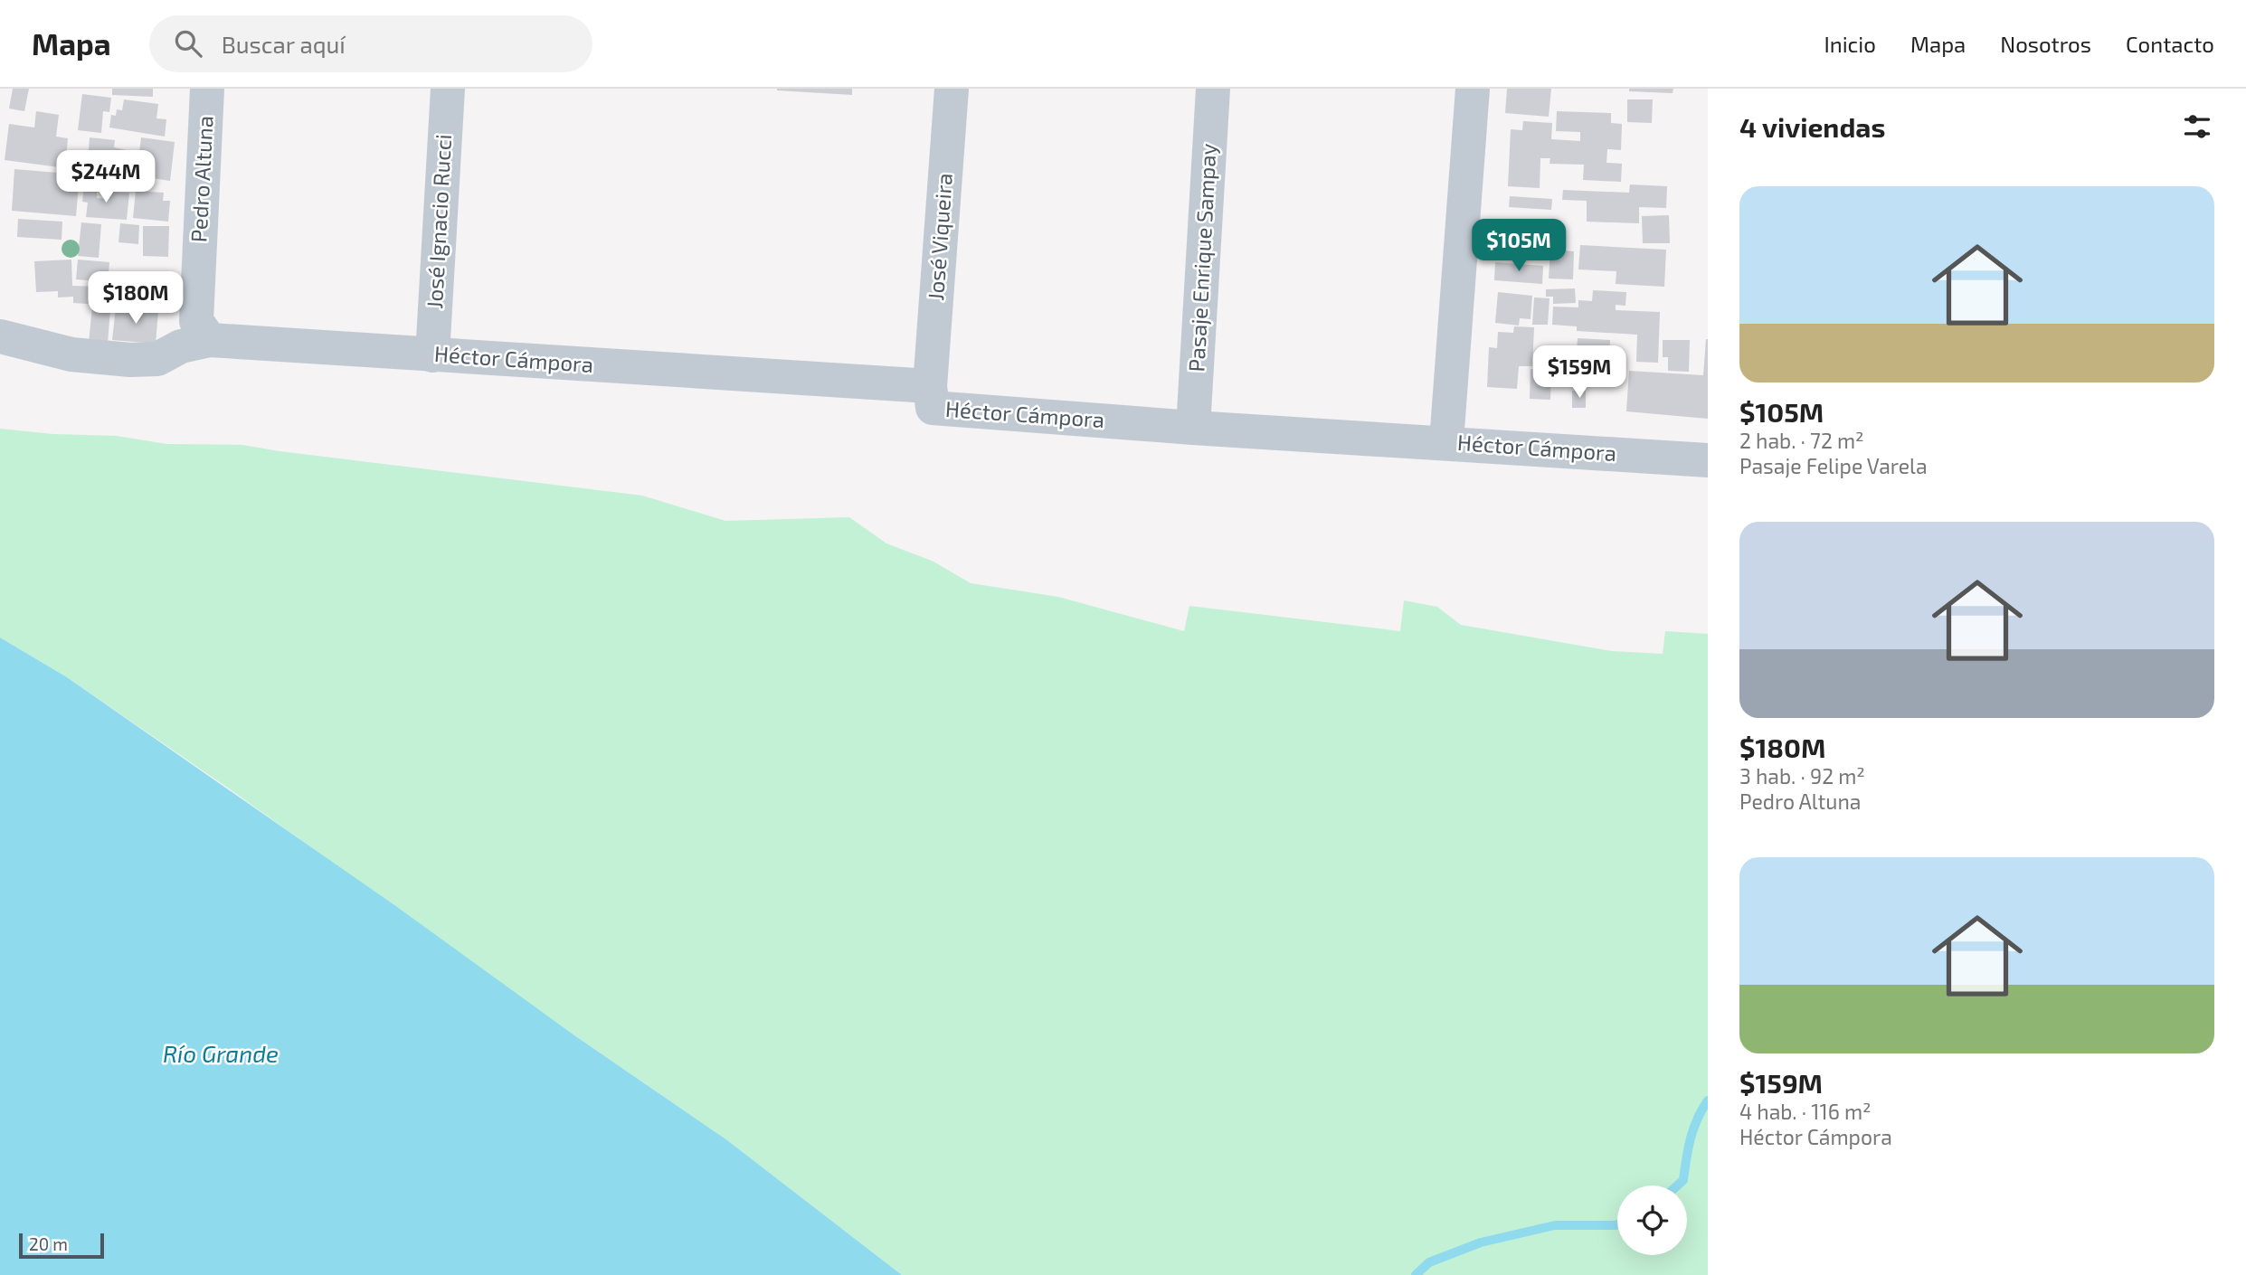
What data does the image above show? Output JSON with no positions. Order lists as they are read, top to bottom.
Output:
{
  "streets": {
    "street": [
      "Pedro Altuna",
      "José Ignacio Rucci",
      "José Viqueira",
      "Pasaje Enrique Sampay",
      "Héctor Cámpora"
    ]
  },
  "crossings": [
    ["Pedro Altuna", "Héctor Cámpora"],
    ["José Ignacio Rucci", "Héctor Cámpora"],
    ["José Viqueira", "Héctor Cámpora"],
    ["Pasaje Enrique Sampay", "Héctor Cámpora"]
  ],
  "water": ["Río Grande"],
  "scale_bar": "20 m",
  "page": {
    "header": "Mapa",
    "search": "Buscar aquí",
    "nav": [
      "Inicio",
      "Mapa",
      "Nosotros",
      "Contacto"
    ],
    "heading": "4 viviendas",
    "price": [
      "$244M",
      "$105M",
      "$180M",
      "$159M"
    ],
    "list": [
      {
        "name": "$105M",
        "note": "2 hab. · 72 m² · Pasaje Felipe Varela"
      },
      {
        "name": "$180M",
        "note": "3 hab. · 92 m² · Pedro Altuna"
      },
      {
        "name": "$159M",
        "note": "4 hab. · 116 m² · Héctor Cámpora"
      }
    ],
    "scale": "20 m"
  }
}
